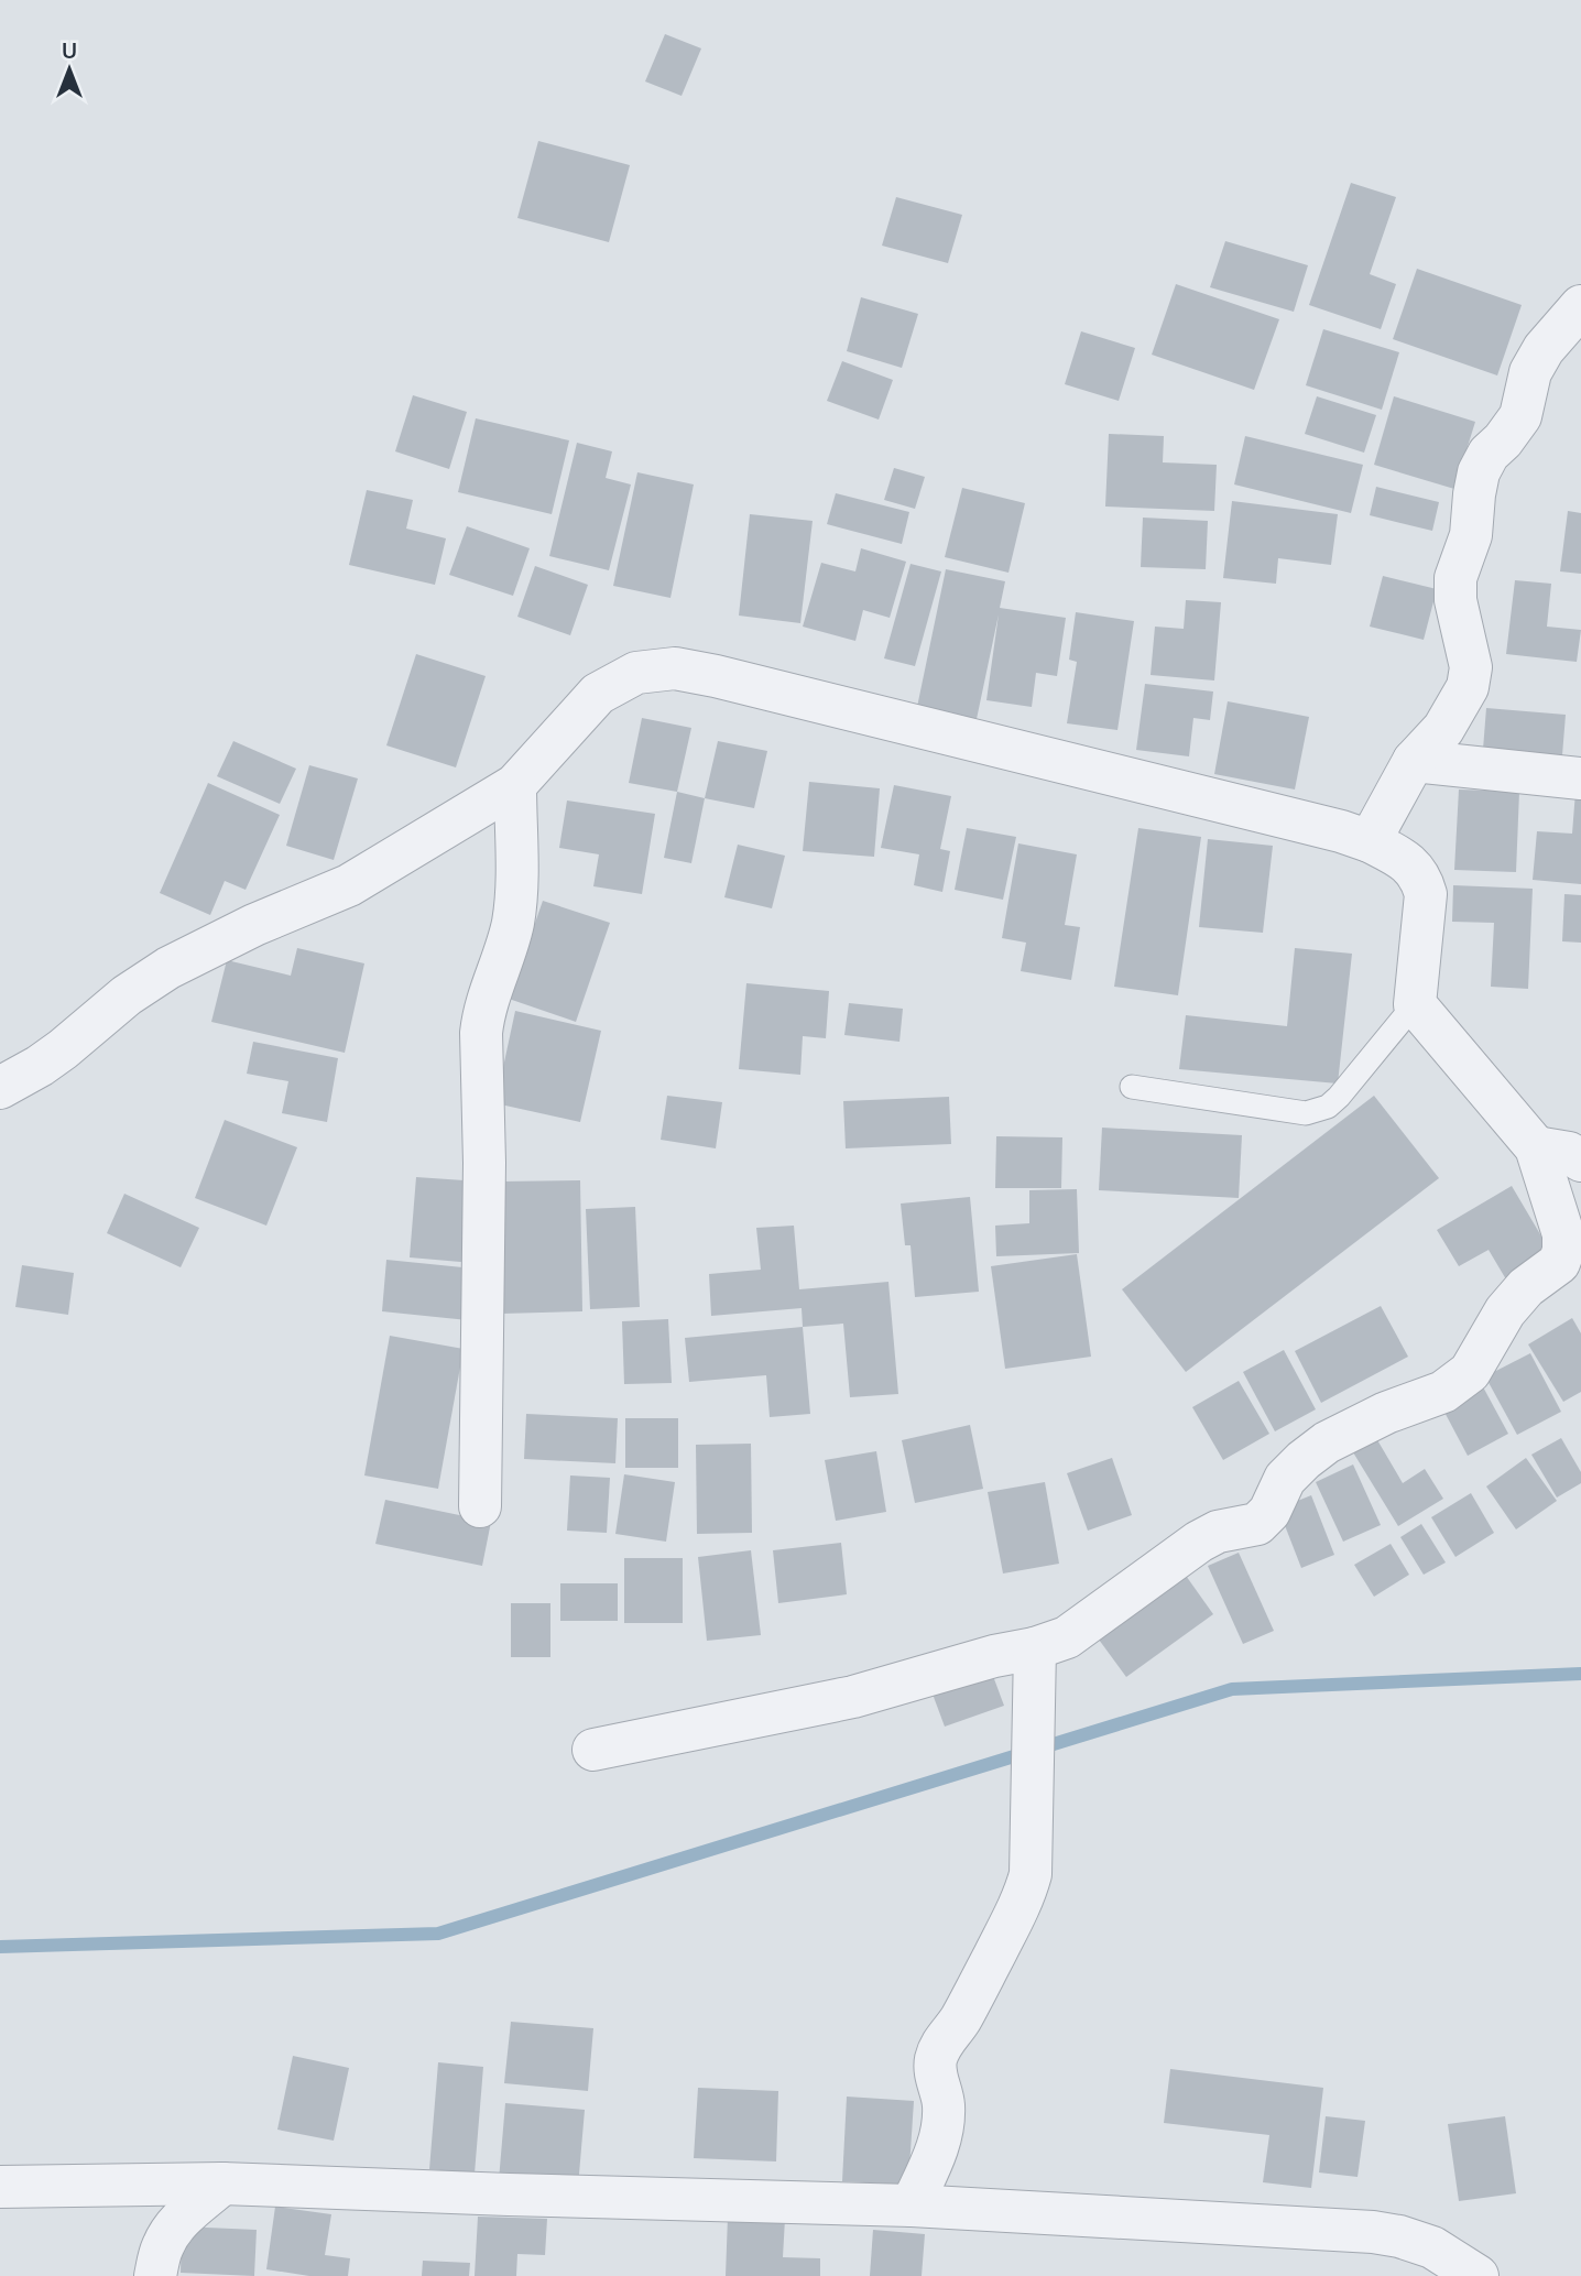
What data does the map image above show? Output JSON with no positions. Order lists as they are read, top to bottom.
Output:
{
  "north": "top"
}
